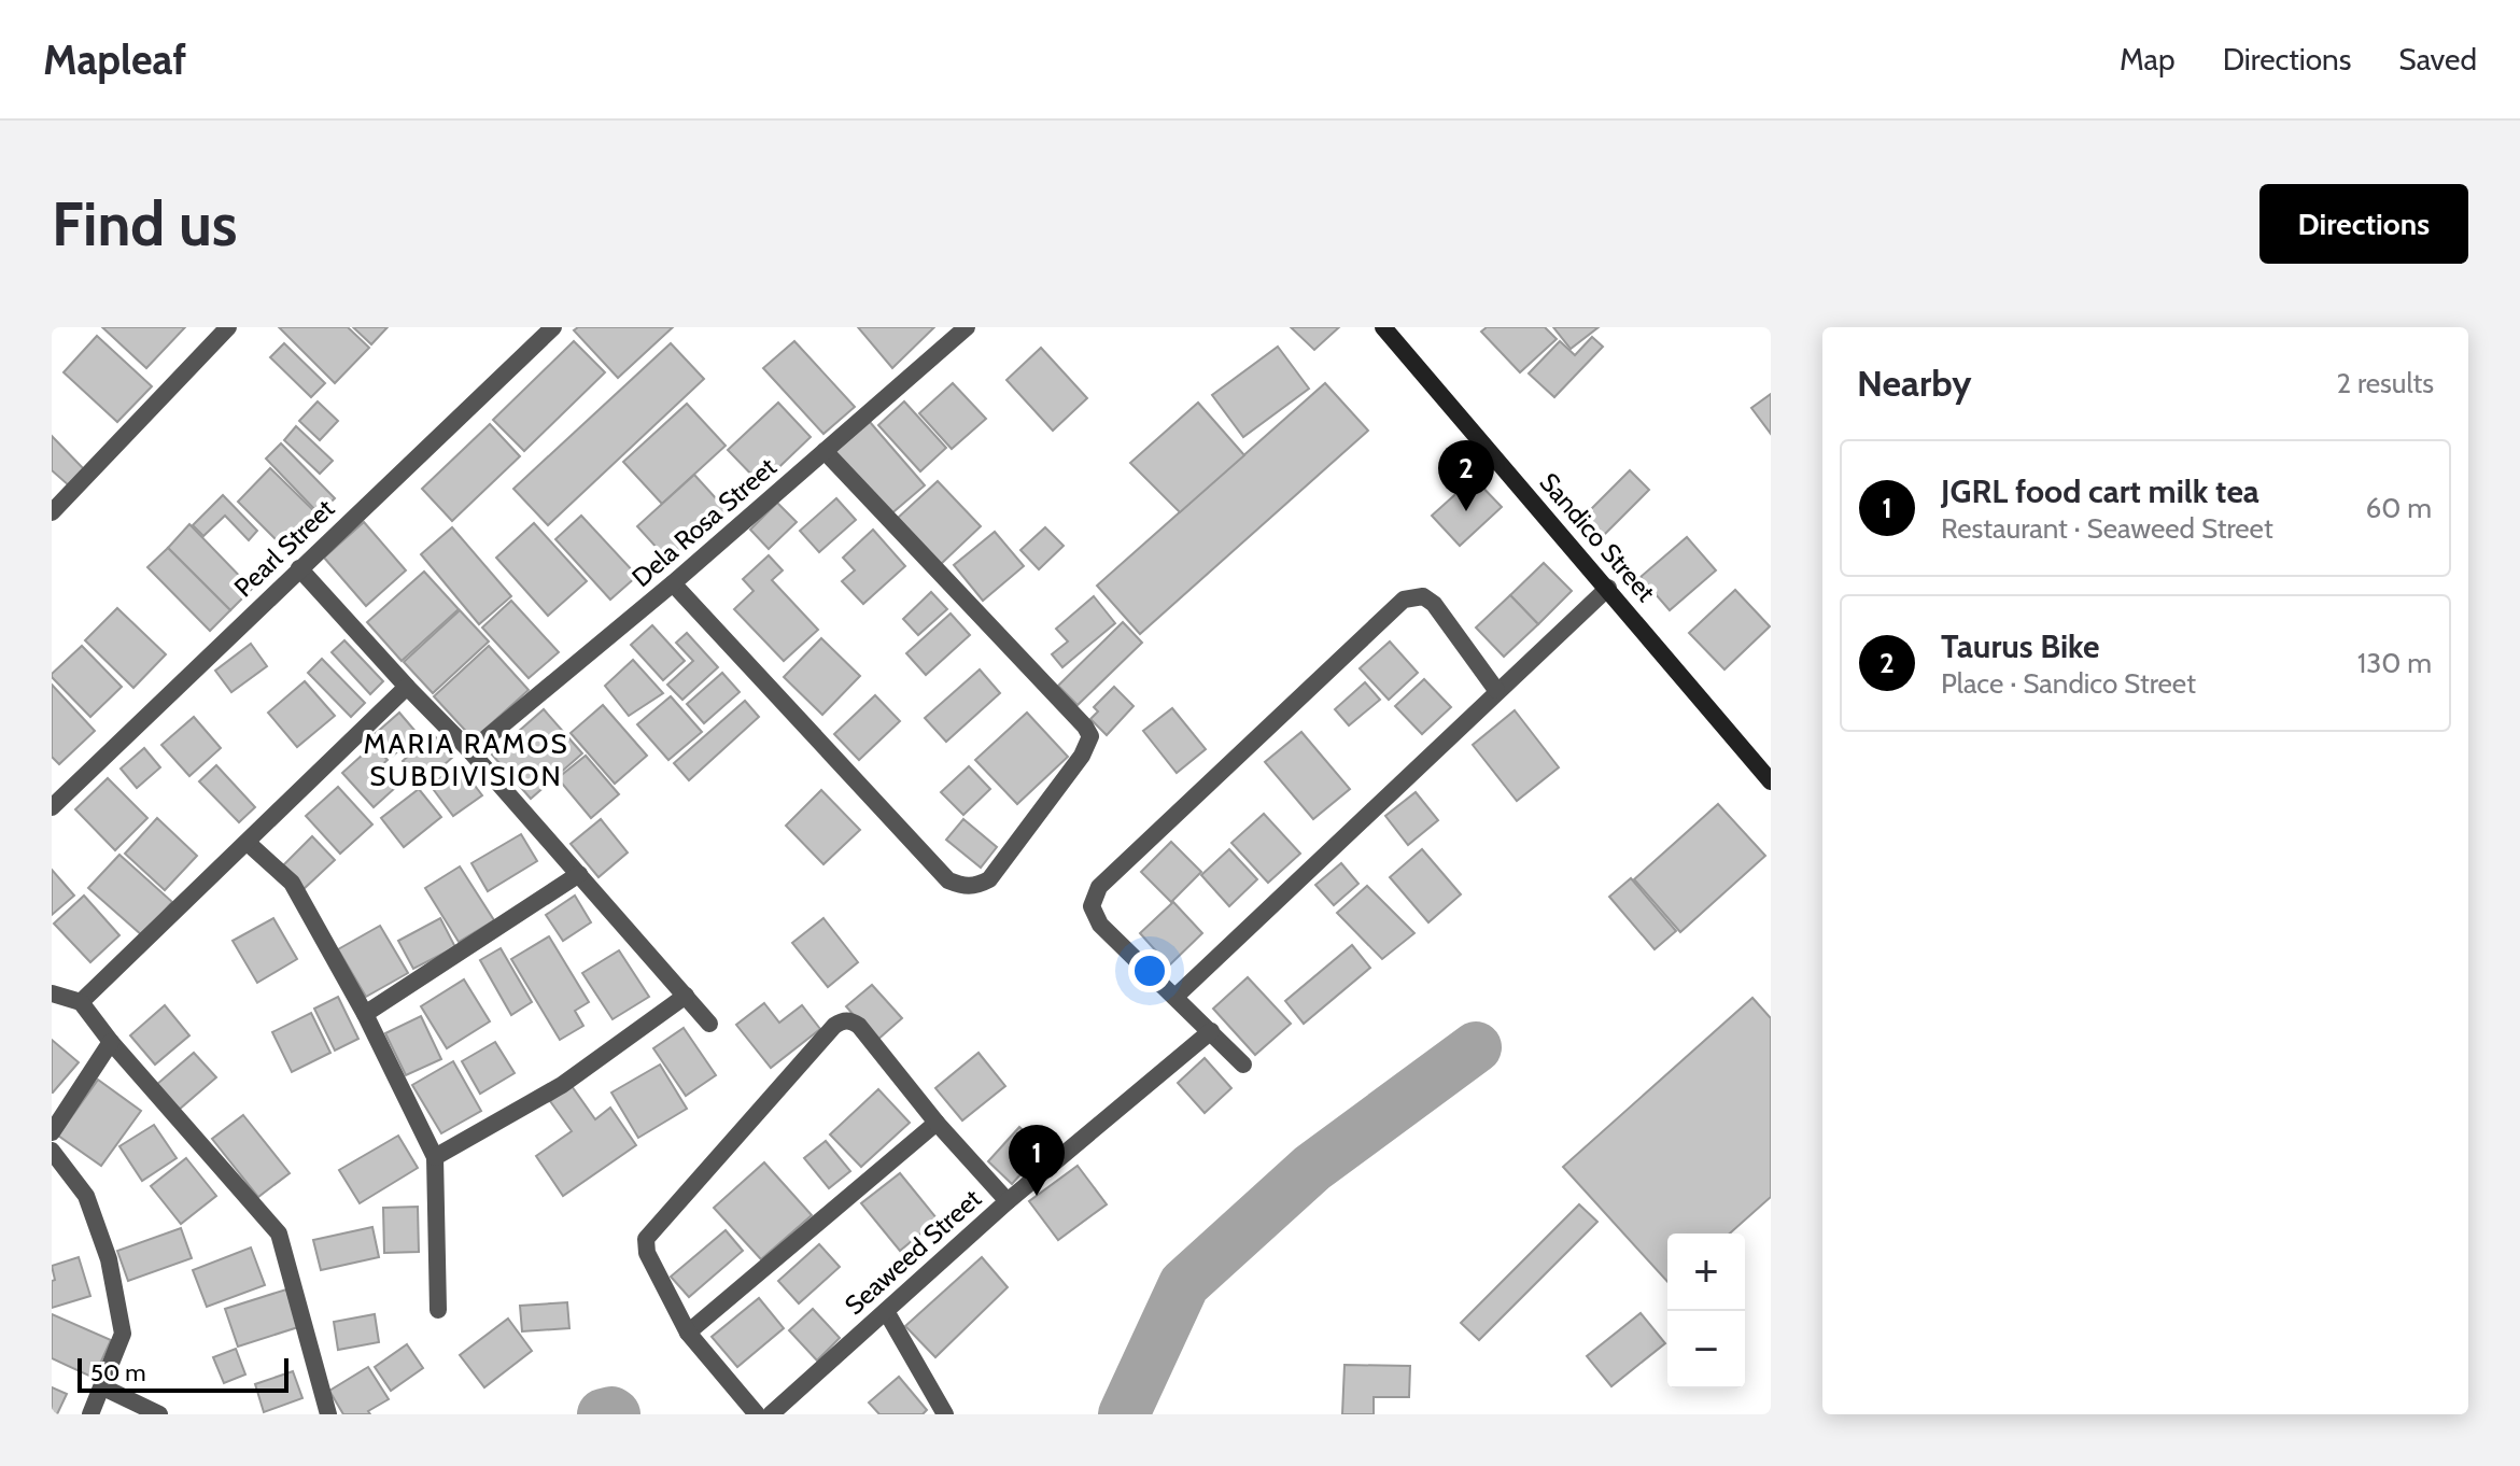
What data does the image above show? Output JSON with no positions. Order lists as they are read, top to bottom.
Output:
{
  "streets": {
    "main road": ["Sandico Street"],
    "street": ["Dela Rosa Street", "Pearl Street", "Seaweed Street"]
  },
  "districts": ["MARIA RAMOS SUBDIVISION"],
  "scale_bar": "50 m",
  "page": {
    "header": "Mapleaf",
    "nav": ["Map", "Directions", "Saved"],
    "buttons": "Directions",
    "title": "Find us",
    "heading": ["Nearby", "2 results"],
    "list": [
      {
        "mark": "1",
        "name": "JGRL food cart milk tea",
        "note": "Restaurant · Seaweed Street",
        "value": "60 m"
      },
      {
        "mark": "2",
        "name": "Taurus Bike",
        "note": "Place · Sandico Street",
        "value": "130 m"
      }
    ],
    "pins": ["2", "1"],
    "map_buttons": ["+", "−"],
    "scale": "50 m"
  }
}
